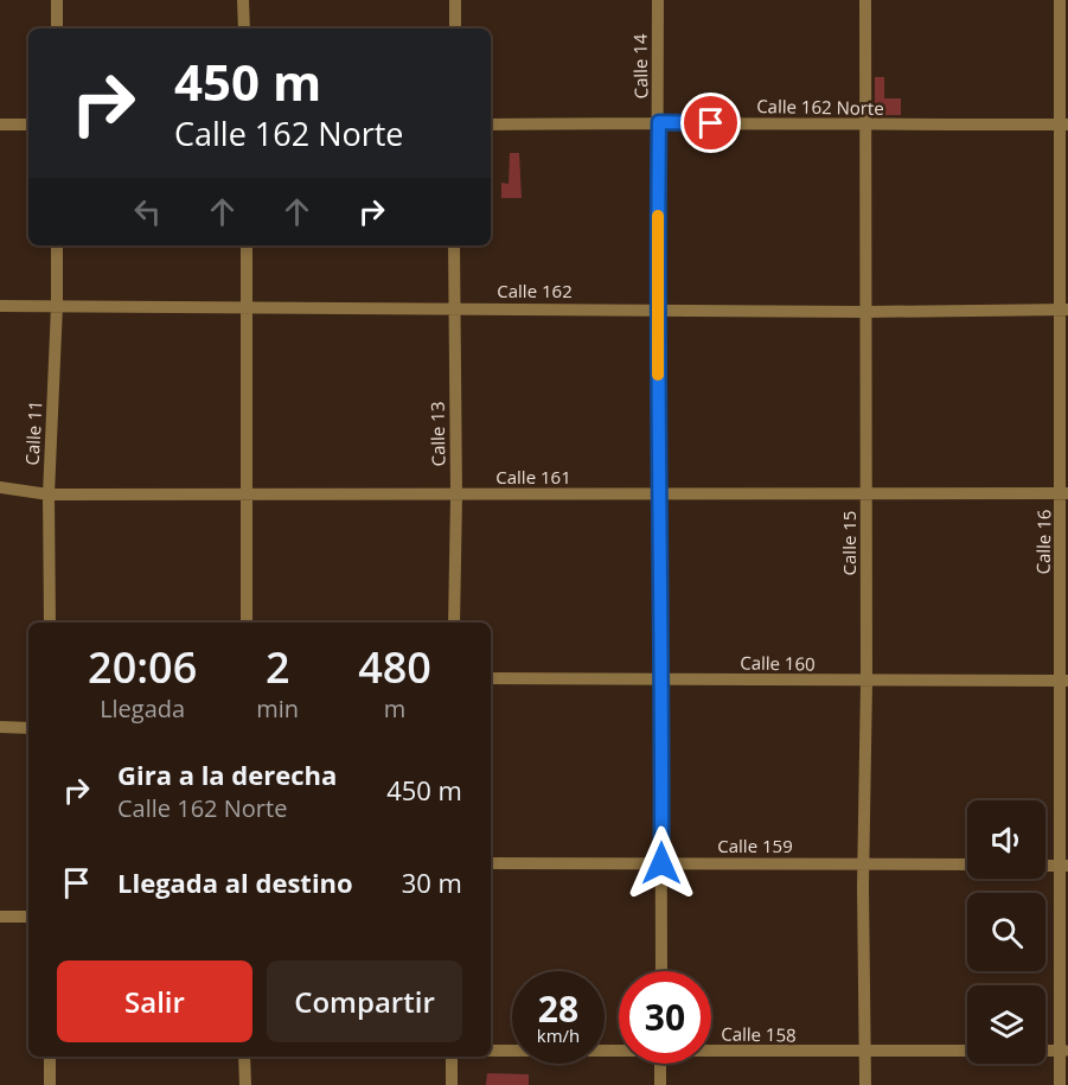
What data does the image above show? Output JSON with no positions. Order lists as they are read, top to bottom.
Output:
{
  "streets": {
    "street": [
      "Calle 14",
      "Calle 162 Norte",
      "Calle 162",
      "Calle 11",
      "Calle 13",
      "Calle 161",
      "Calle 16",
      "Calle 15",
      "Calle 160",
      "Calle 159",
      "Calle 158"
    ]
  },
  "crossings": [
    ["Calle 14", "Calle 162 Norte"],
    ["Calle 14", "Calle 162"],
    ["Calle 14", "Calle 161"],
    ["Calle 14", "Calle 160"],
    ["Calle 14", "Calle 159"],
    ["Calle 162 Norte", "Calle 16"],
    ["Calle 162 Norte", "Calle 15"],
    ["Calle 162", "Calle 11"],
    ["Calle 162", "Calle 13"],
    ["Calle 162", "Calle 16"],
    ["Calle 162", "Calle 15"],
    ["Calle 11", "Calle 161"],
    ["Calle 13", "Calle 161"],
    ["Calle 161", "Calle 16"],
    ["Calle 161", "Calle 15"],
    ["Calle 16", "Calle 160"],
    ["Calle 15", "Calle 160"],
    ["Calle 15", "Calle 159"],
    ["Calle 15", "Calle 158"]
  ],
  "page": {
    "turn": ["450 m", "Calle 162 Norte"],
    "eta": [
      "20:06",
      "Llegada",
      "2",
      "min",
      "480",
      "m"
    ],
    "list": [
      {
        "name": "Gira a la derecha",
        "note": "Calle 162 Norte",
        "value": "450 m"
      },
      {
        "name": "Llegada al destino",
        "value": "30 m"
      }
    ],
    "buttons": ["Salir", "Compartir"],
    "speed": "28 km/h",
    "limit": "30"
  }
}
